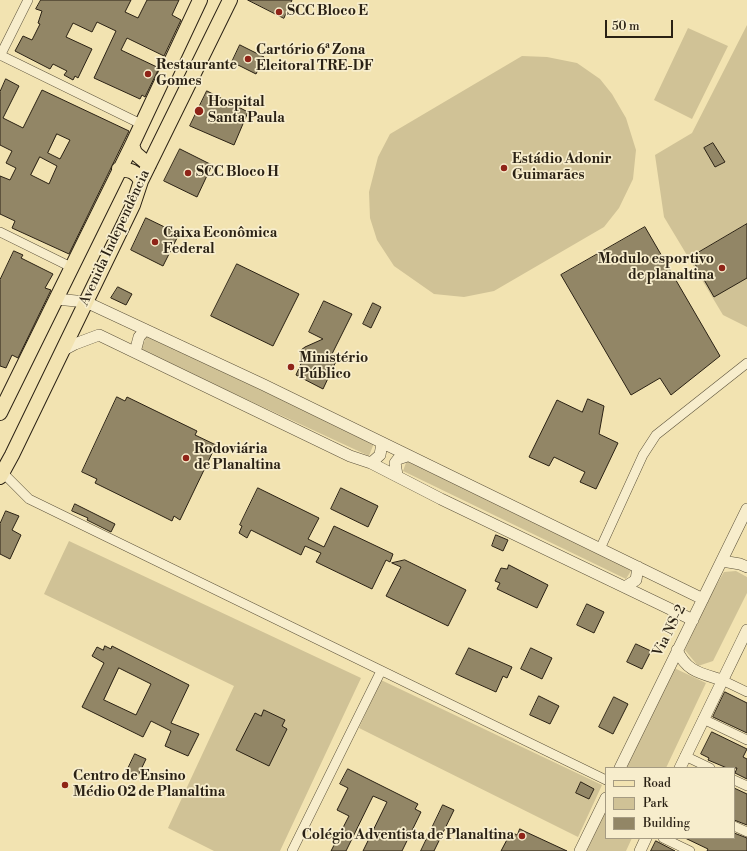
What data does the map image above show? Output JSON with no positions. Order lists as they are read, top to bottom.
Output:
{
  "streets": {
    "main road": ["Avenida Independência"],
    "street": ["Via NS-2"]
  },
  "places": [
    "SCC Bloco E",
    "Cartório 6ª Zona Eleitoral TRE-DF",
    "Restaurante Gomes",
    "Hospital Santa Paula",
    "Estádio Adonir Guimarães",
    "SCC Bloco H",
    "Caixa Econômica Federal",
    "Modulo esportivo de planaltina",
    "Ministério Público",
    "Rodoviária de Planaltina",
    "Centro de Ensino Médio 02 de Planaltina",
    "Colégio Adventista de Planaltina"
  ],
  "legend": ["Road", "Park", "Building"],
  "scale_bar": "50 m"
}
